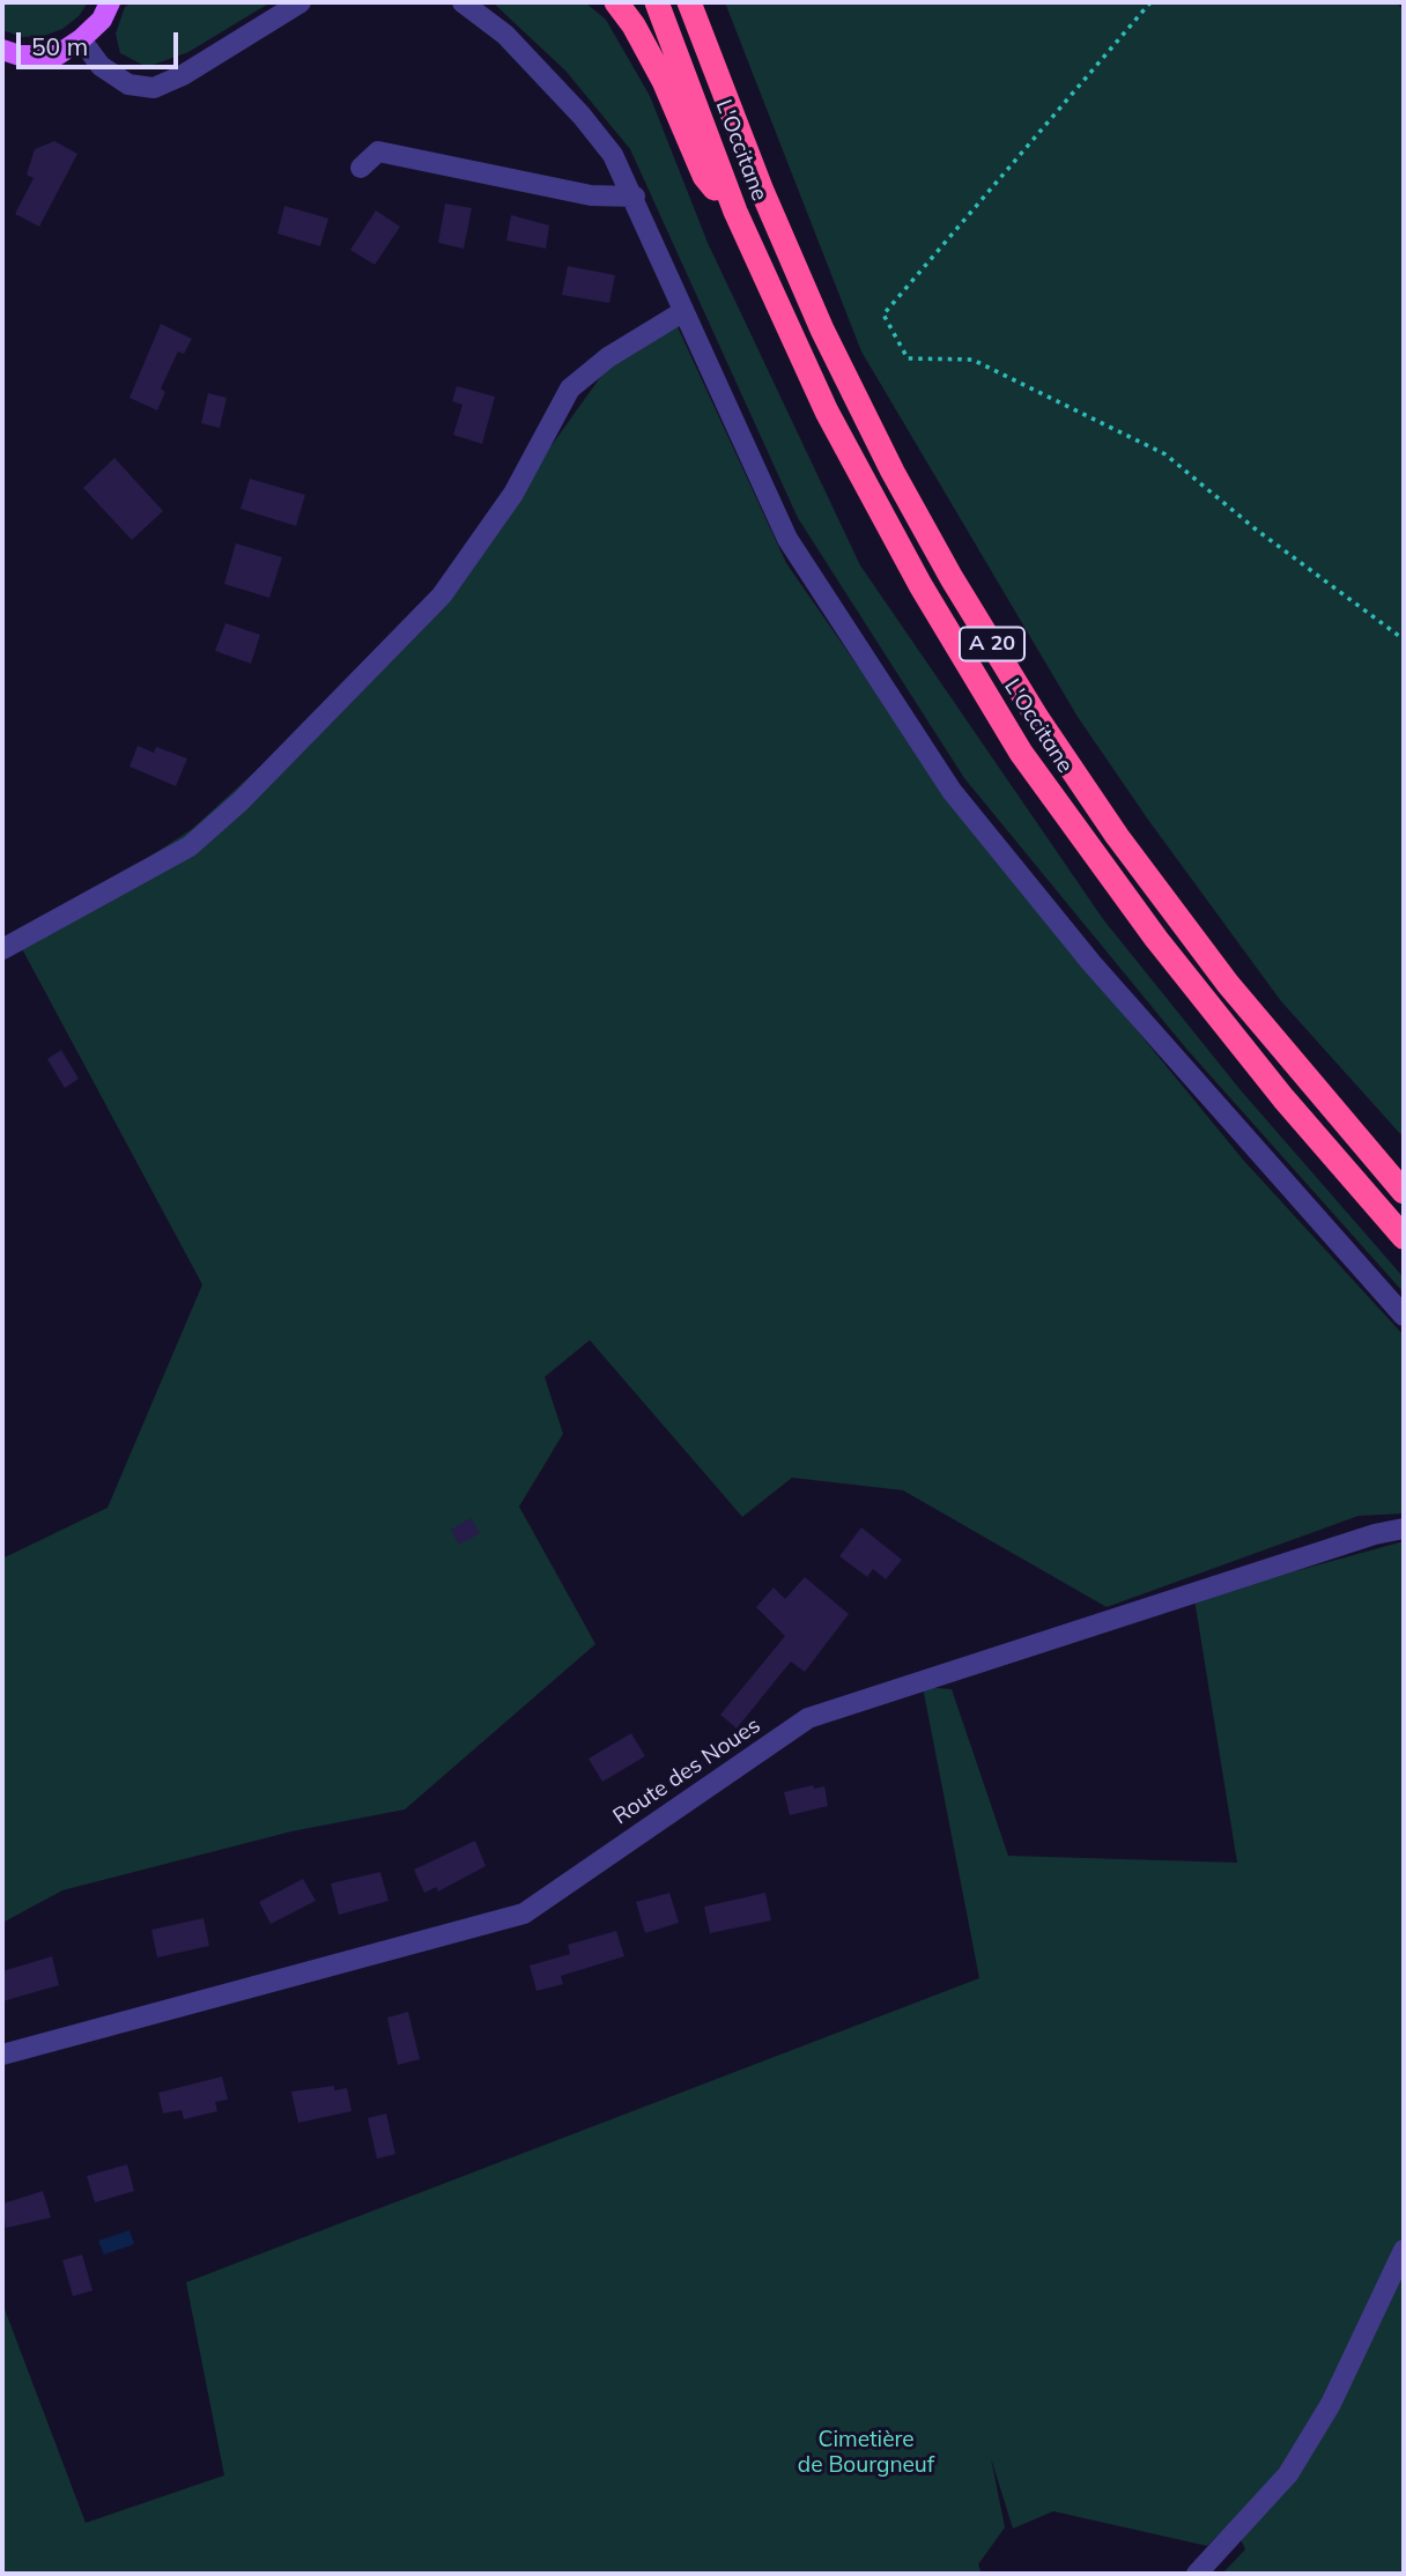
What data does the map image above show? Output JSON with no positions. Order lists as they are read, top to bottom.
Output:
{
  "streets": {
    "highway": ["L'Occitane", "A 20"],
    "street": ["Route des Noues"]
  },
  "parks": ["Cimetière de Bourgneuf"],
  "scale_bar": "50 m"
}
